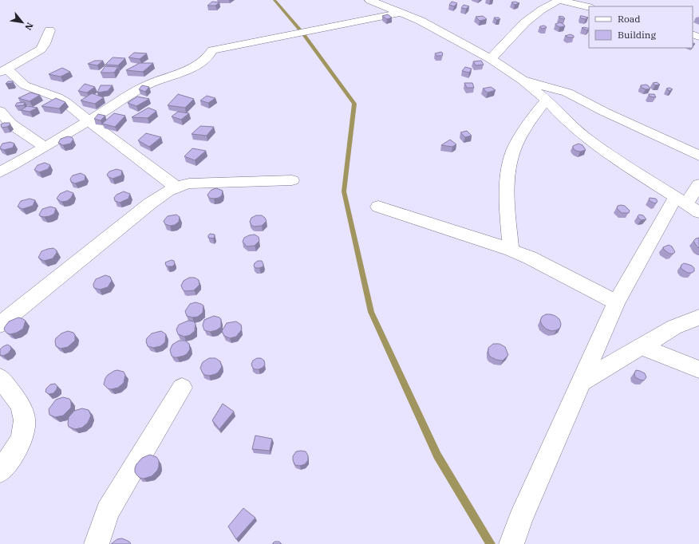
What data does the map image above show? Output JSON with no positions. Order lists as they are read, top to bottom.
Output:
{
  "legend": ["Road", "Building"],
  "north": "bottom right"
}
